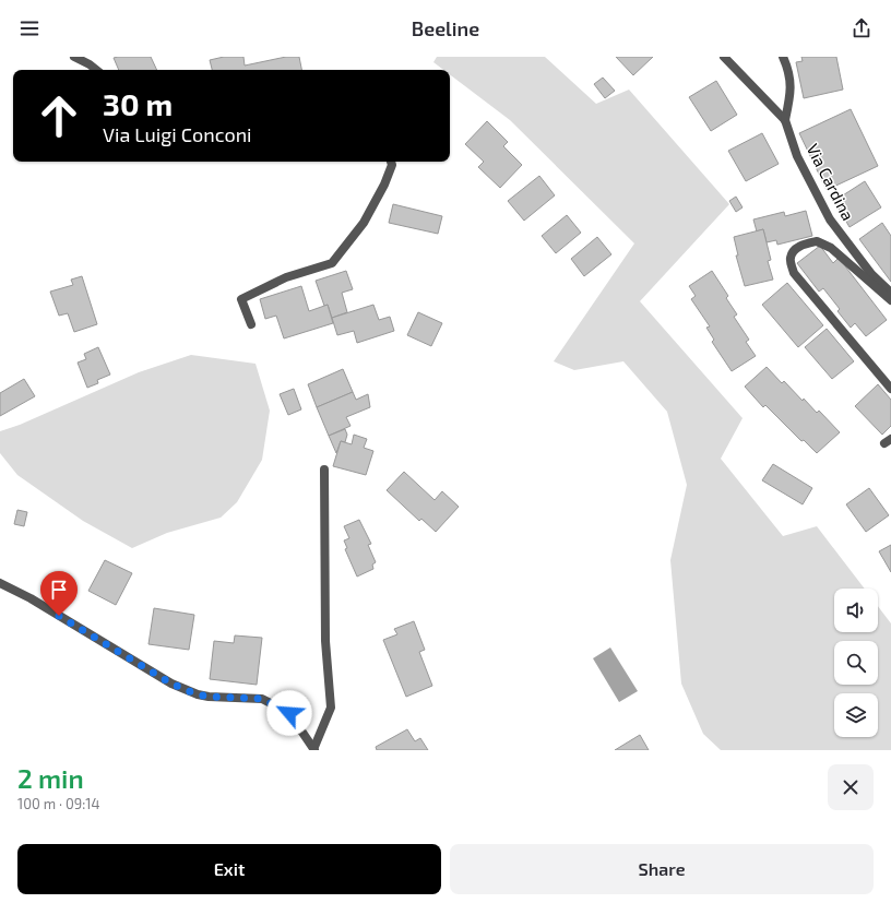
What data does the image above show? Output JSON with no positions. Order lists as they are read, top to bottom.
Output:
{
  "streets": {
    "street": ["Via Cardina"]
  },
  "page": {
    "header": "Beeline",
    "turn": ["30 m", "Via Luigi Conconi"],
    "heading": ["2 min", "100 m · 09:14"],
    "buttons": ["Exit", "Share"]
  }
}
